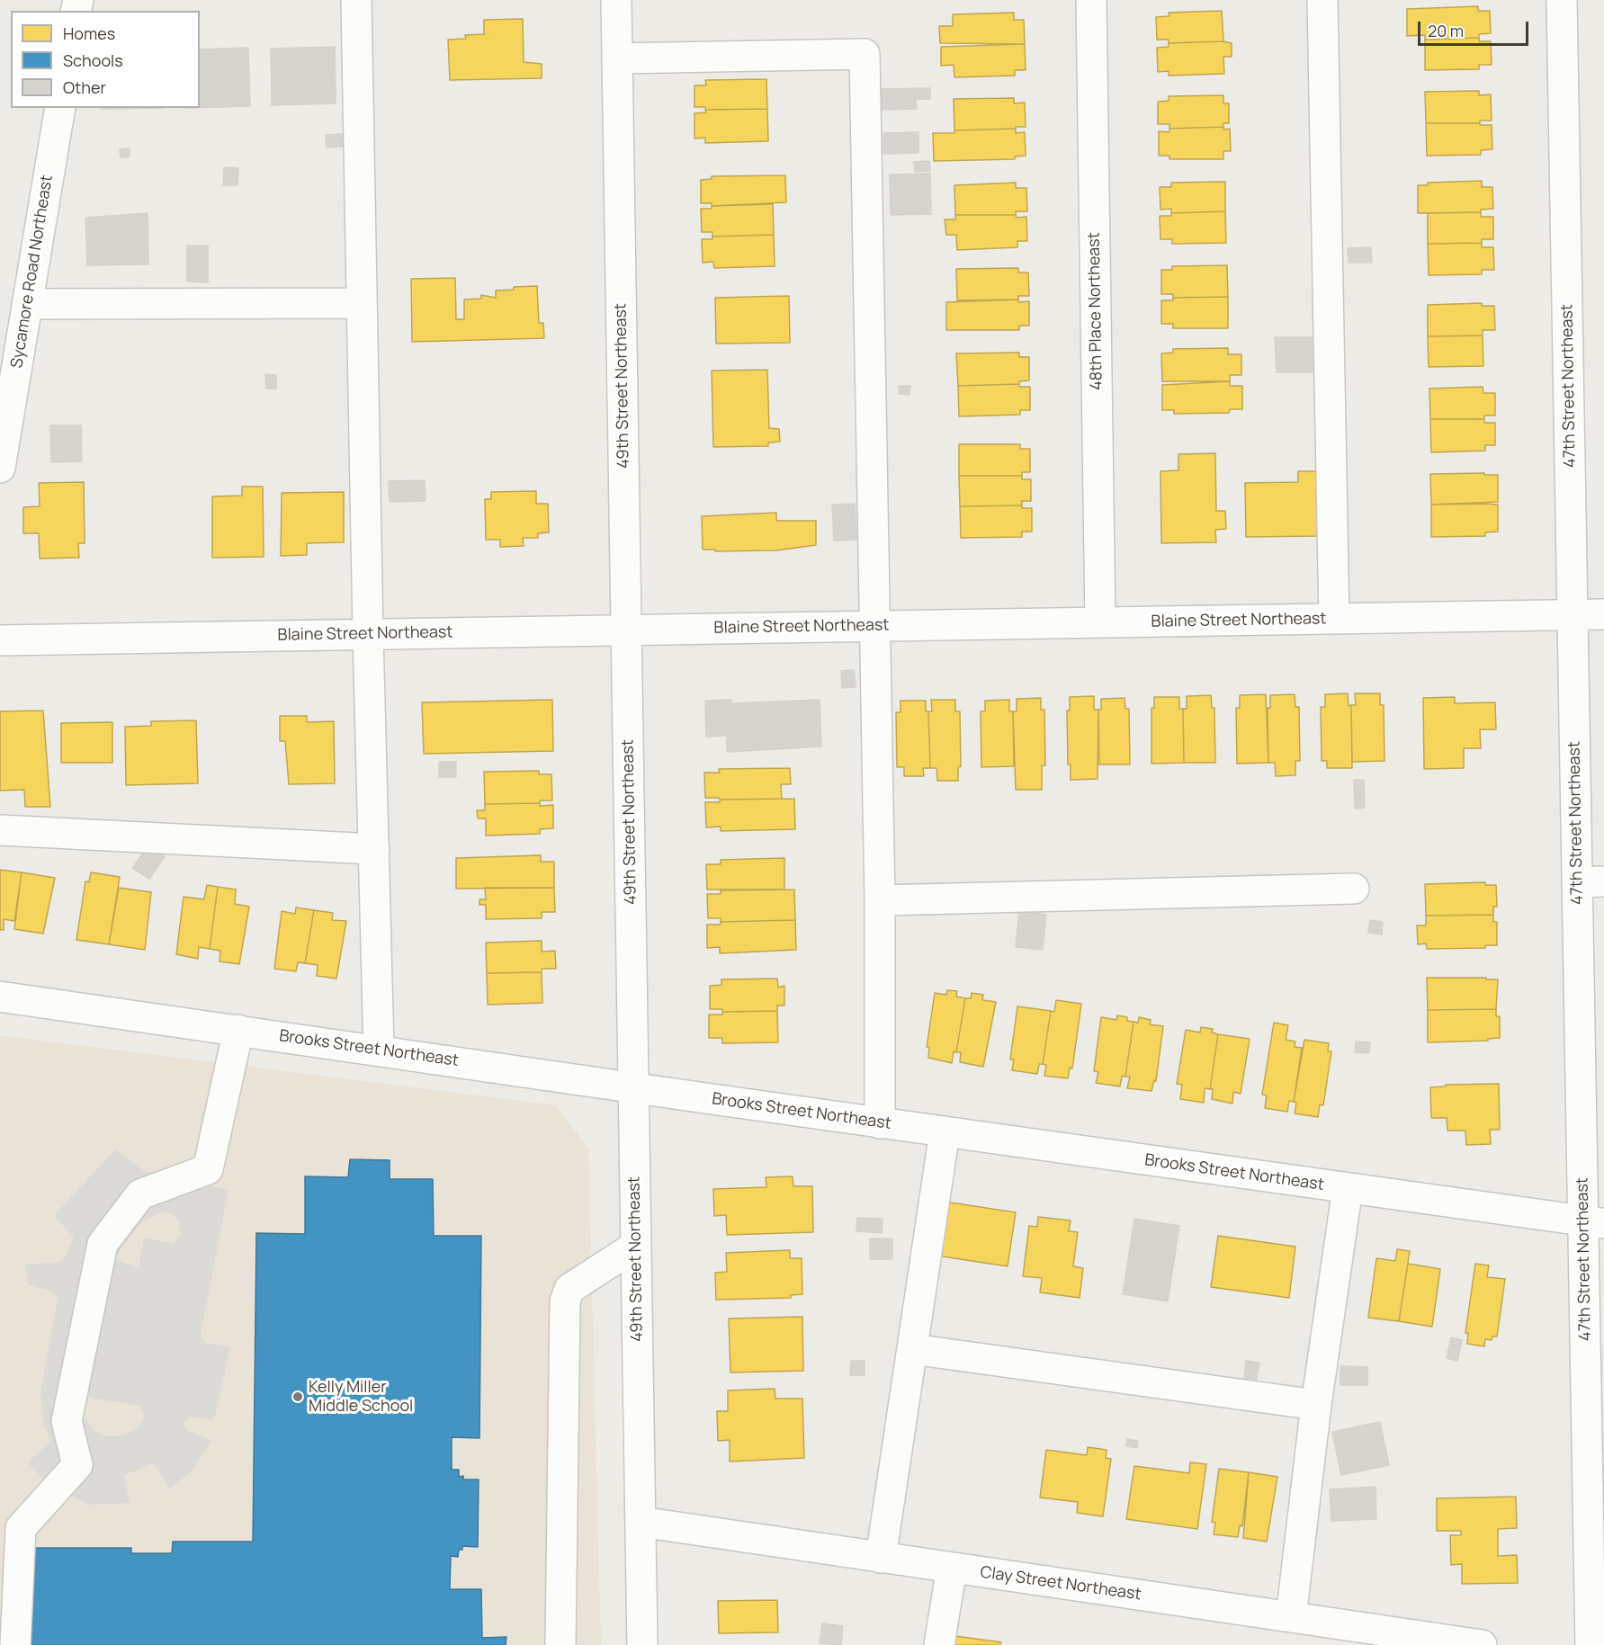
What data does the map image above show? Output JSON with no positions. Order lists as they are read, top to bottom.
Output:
{
  "streets": {
    "street": [
      "Sycamore Road Northeast",
      "48th Place Northeast",
      "49th Street Northeast",
      "47th Street Northeast",
      "Blaine Street Northeast",
      "Brooks Street Northeast",
      "Clay Street Northeast"
    ]
  },
  "crossings": [
    ["48th Place Northeast", "Blaine Street Northeast"],
    ["49th Street Northeast", "Blaine Street Northeast"],
    ["49th Street Northeast", "Brooks Street Northeast"],
    ["49th Street Northeast", "Clay Street Northeast"],
    ["47th Street Northeast", "Blaine Street Northeast"],
    ["47th Street Northeast", "Brooks Street Northeast"]
  ],
  "places": ["Kelly Miller Middle School"],
  "legend": ["Homes", "Schools", "Other"],
  "scale_bar": "20 m"
}
